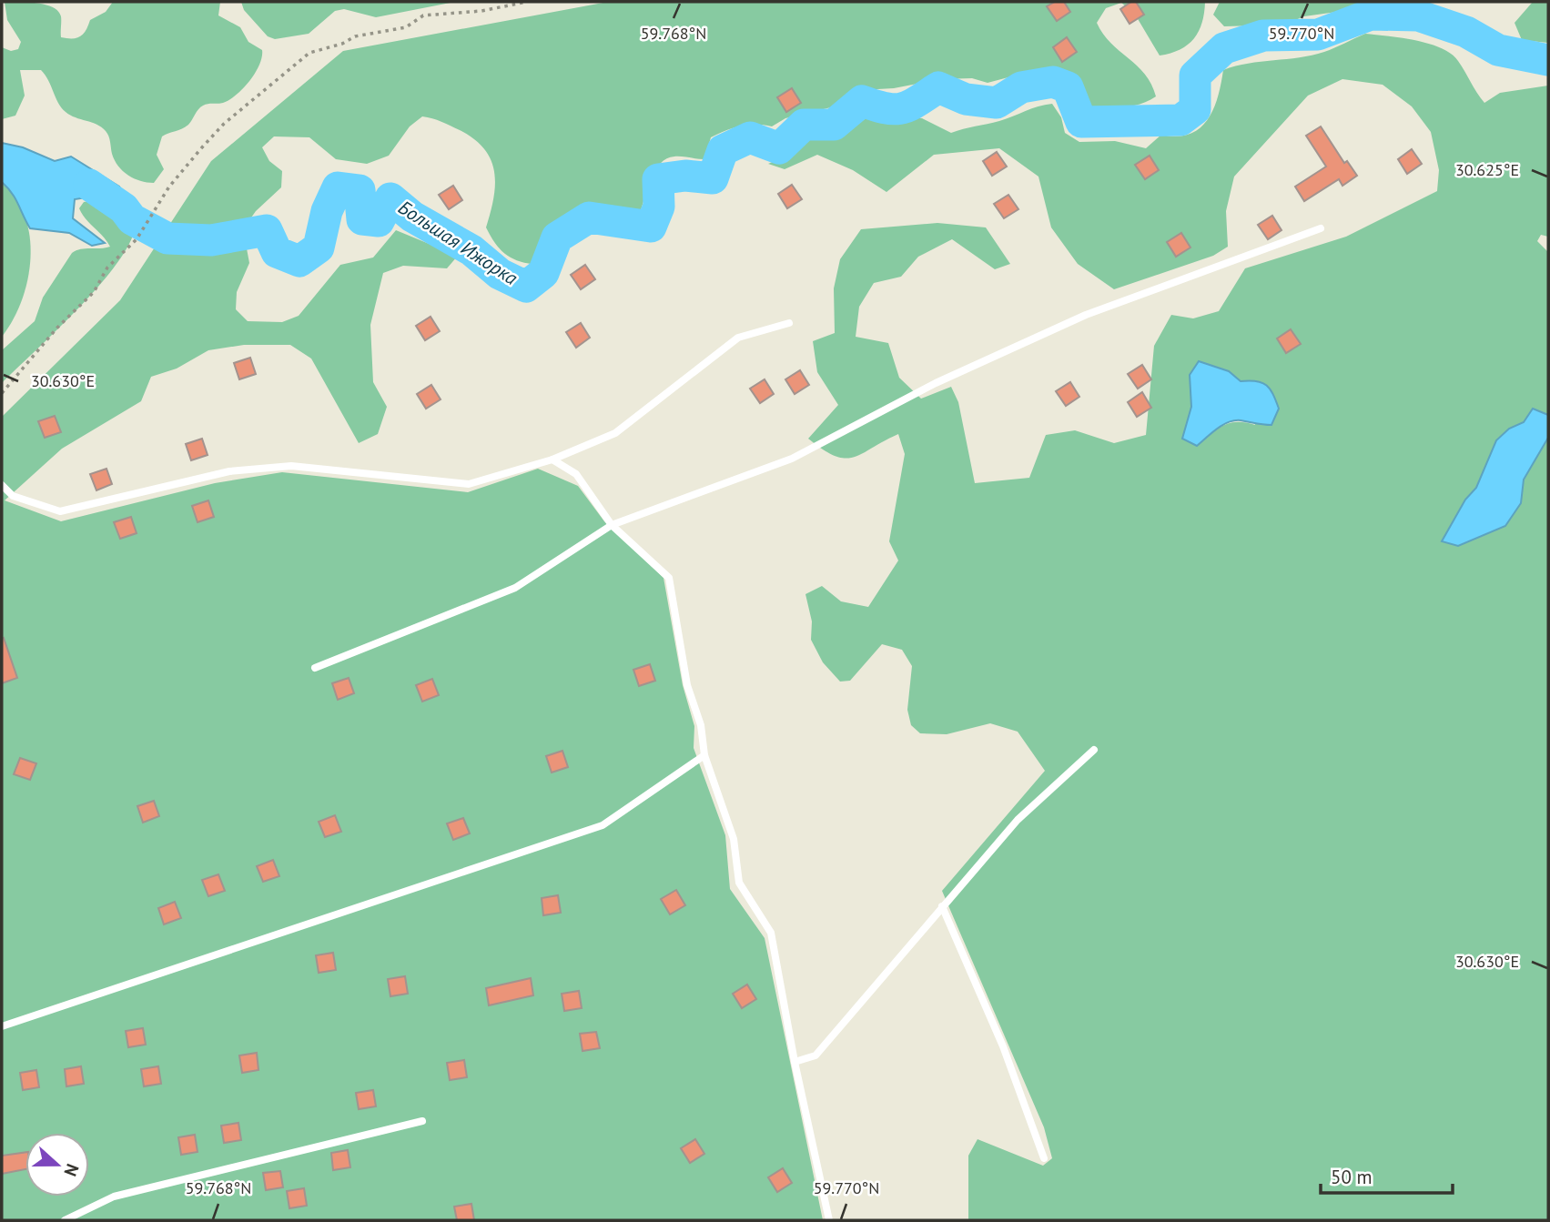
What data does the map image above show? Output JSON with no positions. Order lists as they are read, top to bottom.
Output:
{
  "water": ["Большая Ижорка"],
  "scale_bar": "50 m",
  "north": "right",
  "coordinates": [
    "59.768°N",
    "59.770°N",
    "30.625°E",
    "30.630°E"
  ]
}
